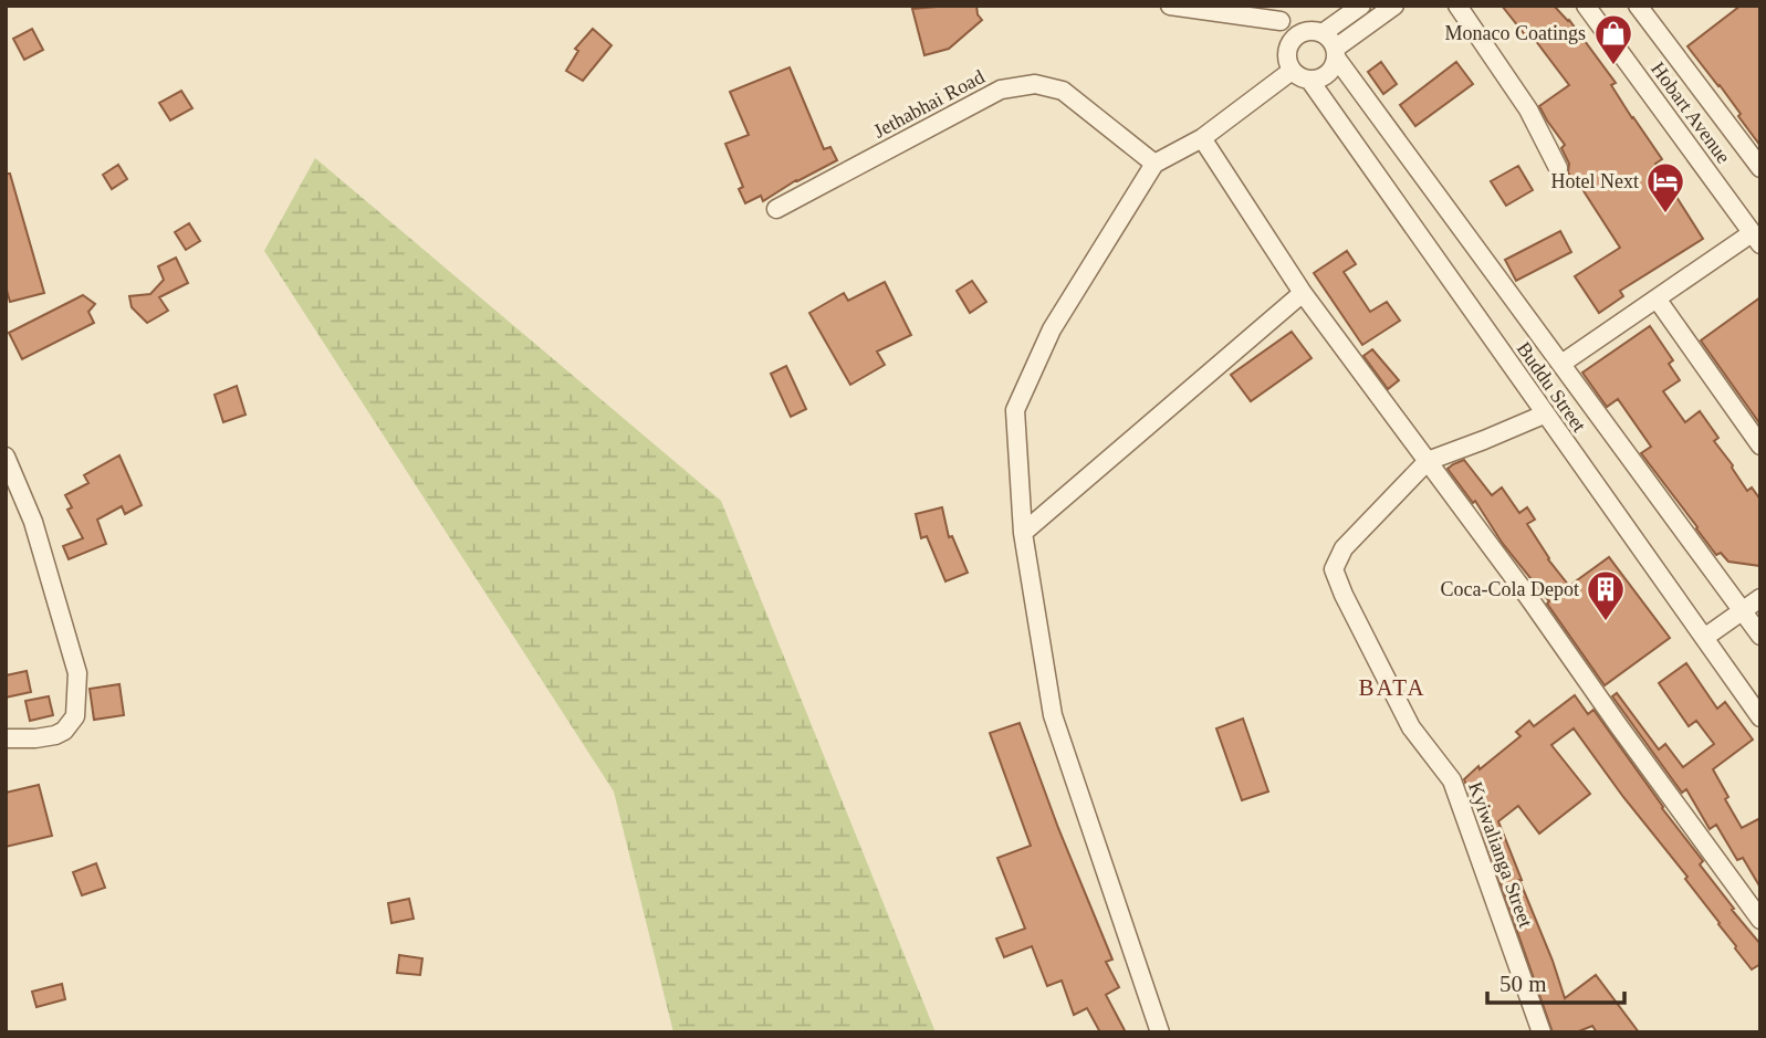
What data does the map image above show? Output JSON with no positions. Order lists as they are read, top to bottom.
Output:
{
  "streets": {
    "street": [
      "Jethabhai Road",
      "Hobart Avenue",
      "Buddu Street",
      "Kyiwalianga Street"
    ]
  },
  "crossings": [
    ["Buddu Street", "Kyiwalianga Street"]
  ],
  "districts": ["BATA"],
  "places": {
    "shop": ["Monaco Coatings"],
    "hotel": ["Hotel Next"],
    "building": ["Coca-Cola Depot"]
  },
  "scale_bar": "50 m"
}
